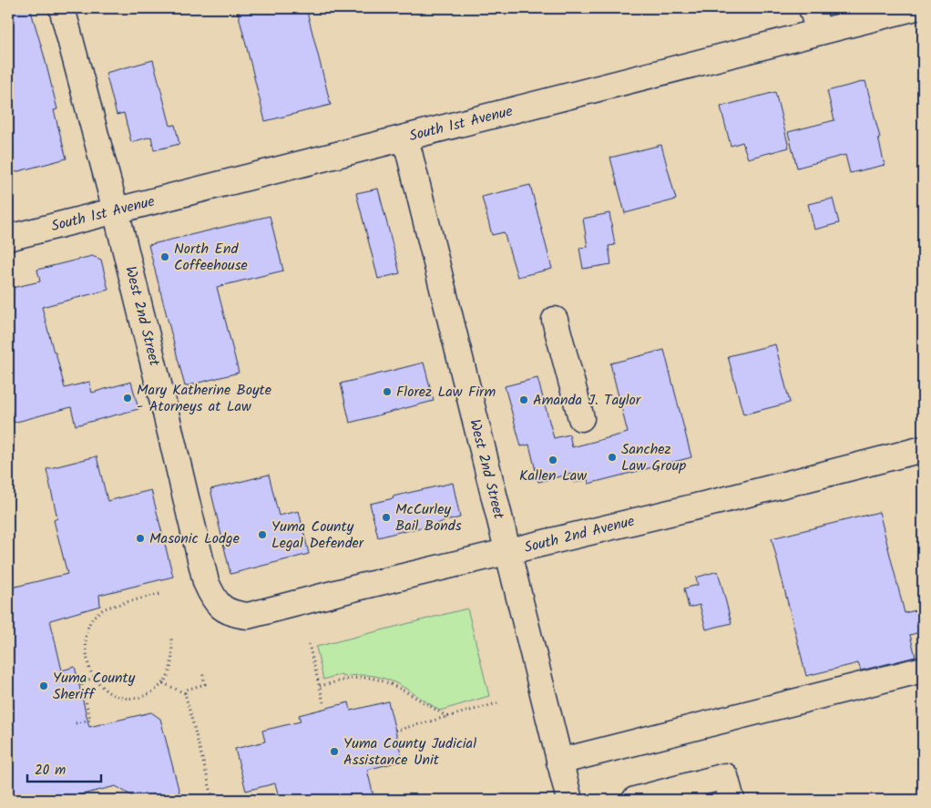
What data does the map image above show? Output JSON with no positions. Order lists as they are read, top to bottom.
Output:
{
  "streets": {
    "street": ["South 1st Avenue", "West 2nd Street", "South 2nd Avenue"]
  },
  "crossings": [
    ["South 1st Avenue", "West 2nd Street"],
    ["West 2nd Street", "South 2nd Avenue"]
  ],
  "places": [
    "North End Coffeehouse",
    "Florez Law Firm",
    "Mary Katherine Boyte - Atorneys at Law",
    "Amanda J. Taylor",
    "Sanchez Law Group",
    "Kallen Law",
    "McCurley Bail Bonds",
    "Yuma County Legal Defender",
    "Masonic Lodge",
    "Yuma County Sheriff",
    "Yuma County Judicial Assistance Unit"
  ],
  "scale_bar": "20 m"
}
